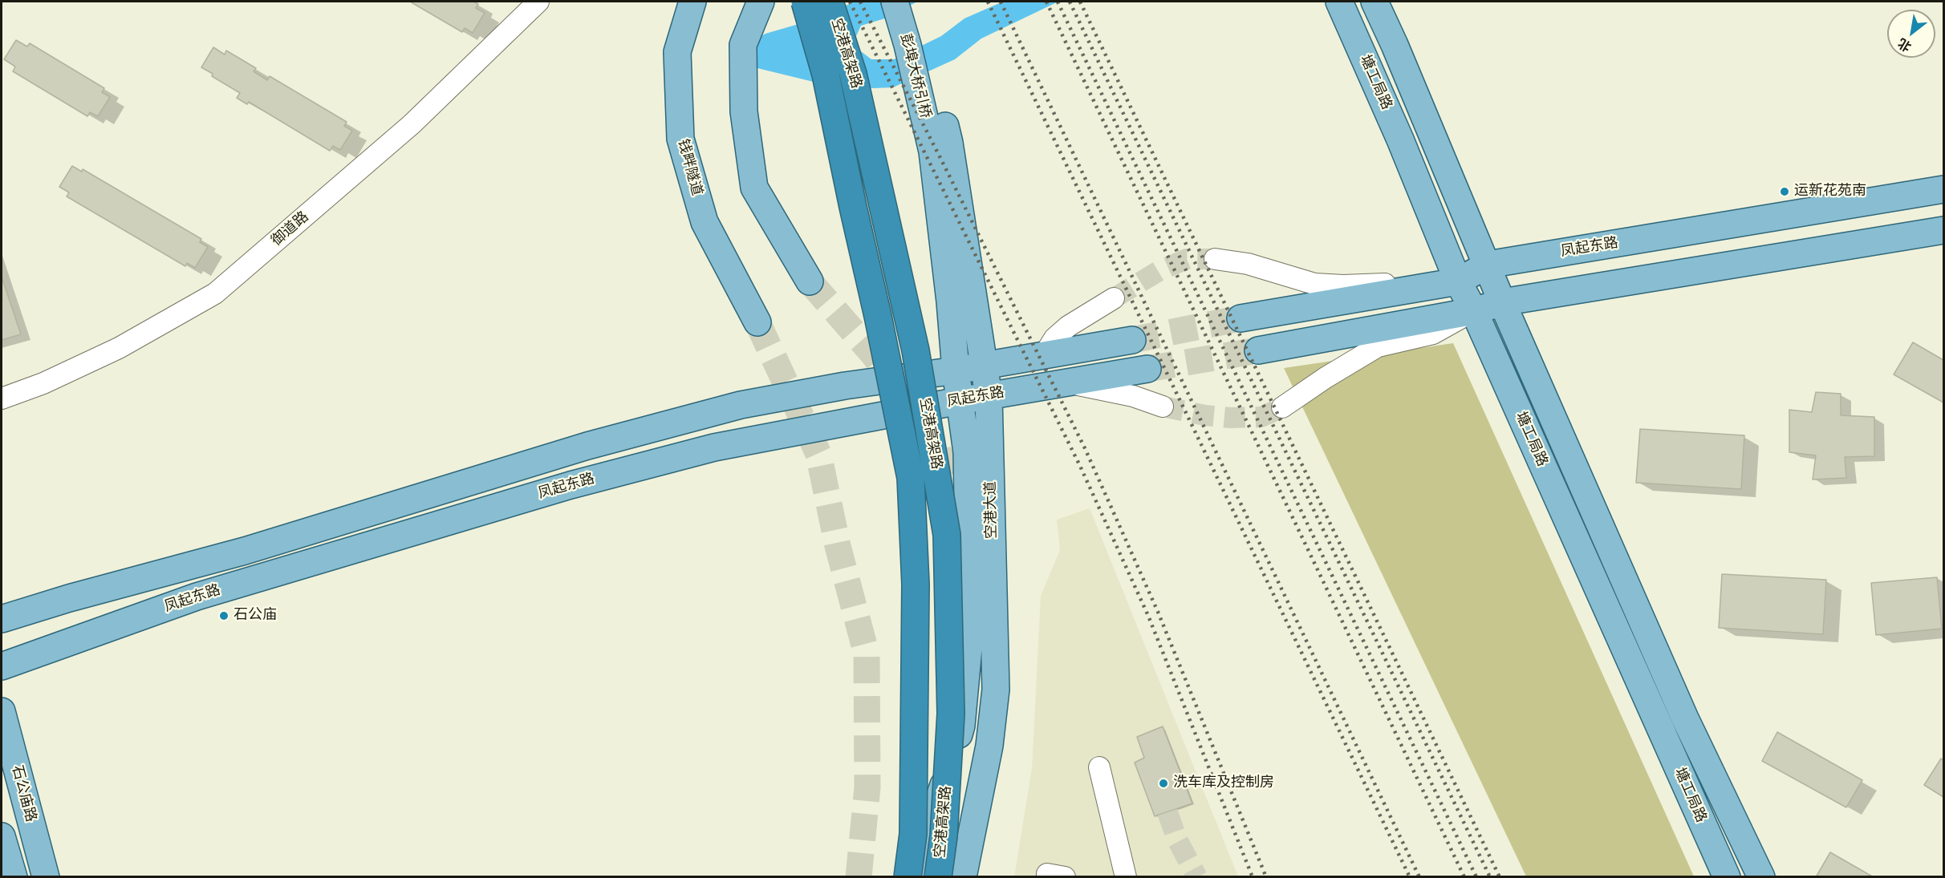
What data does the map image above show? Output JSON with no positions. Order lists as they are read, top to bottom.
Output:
{
  "streets": {
    "highway": ["空港高架路"],
    "main road": [
      "彭埠大桥引桥",
      "塘工局路",
      "钱畔隧道",
      "凤起东路",
      "空港大道",
      "石公庙路"
    ],
    "street": ["御道路"]
  },
  "crossings": [
    ["空港高架路", "空港大道"],
    ["彭埠大桥引桥", "空港大道"],
    ["塘工局路", "凤起东路"],
    ["凤起东路", "空港大道"]
  ],
  "places": ["运新花苑南", "石公庙", "洗车库及控制房"],
  "north": "bottom left"
}
